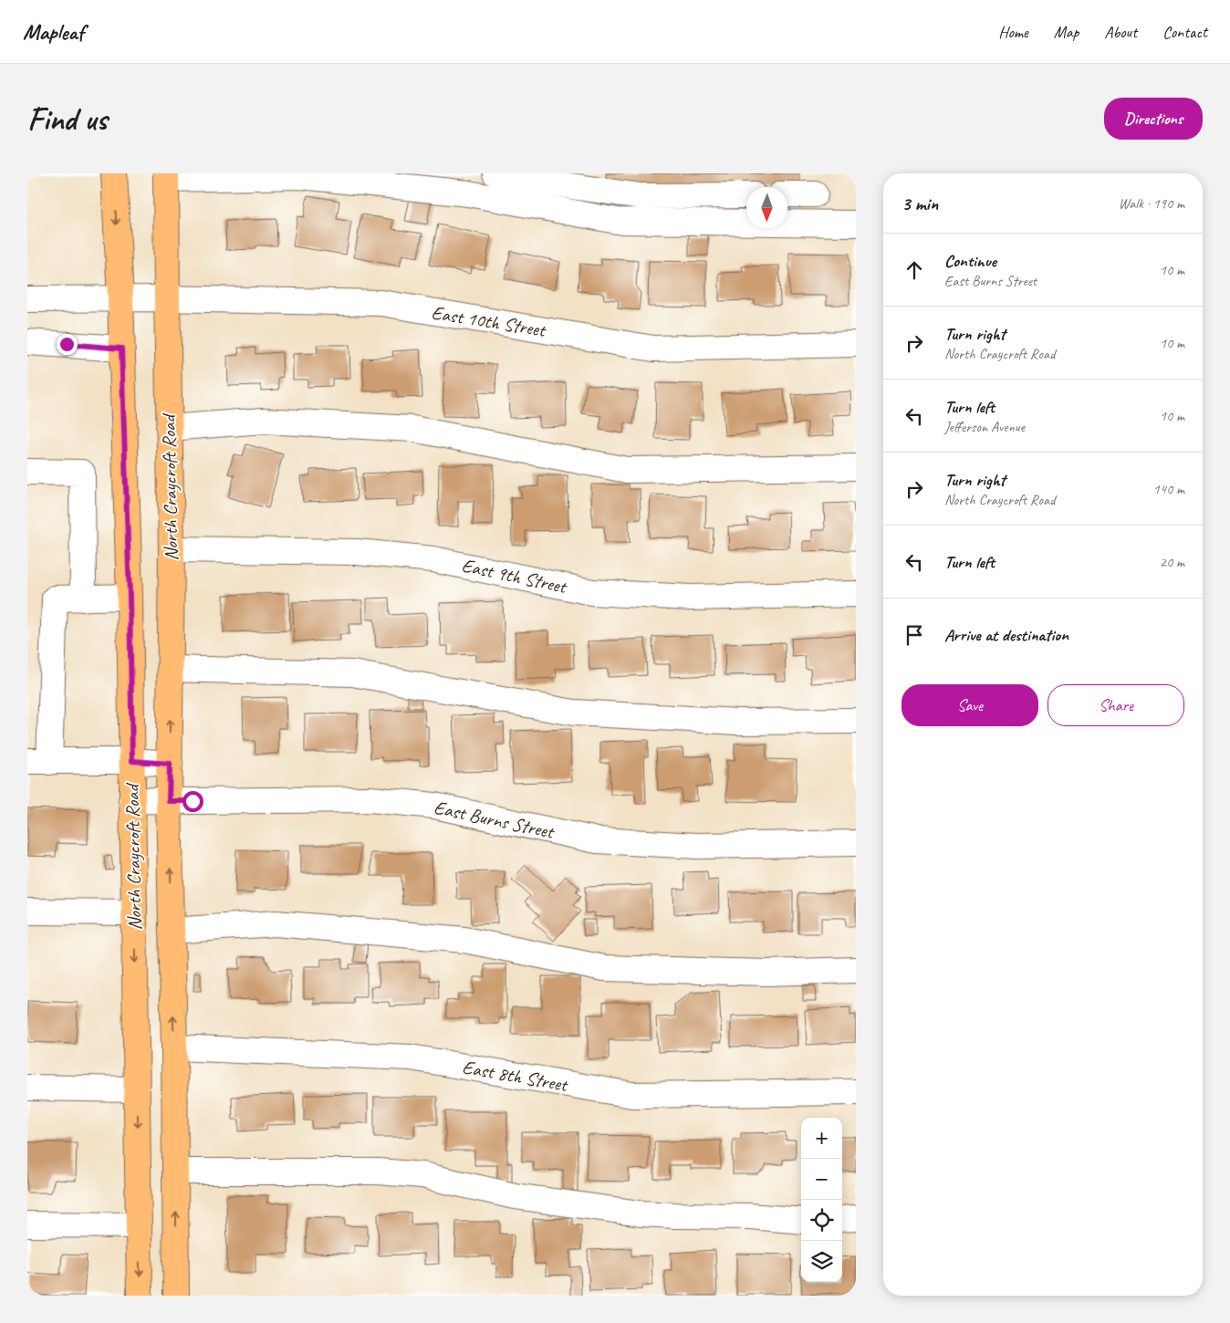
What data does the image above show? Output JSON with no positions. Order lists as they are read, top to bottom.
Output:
{
  "streets": {
    "main road": ["North Craycroft Road"],
    "street": [
      "East 10th Street",
      "East 9th Street",
      "East Burns Street",
      "East 8th Street"
    ]
  },
  "crossings": [
    ["East 10th Street", "North Craycroft Road"],
    ["North Craycroft Road", "East 9th Street"],
    ["North Craycroft Road", "East Burns Street"],
    ["North Craycroft Road", "East 8th Street"]
  ],
  "north": "bottom",
  "page": {
    "header": "Mapleaf",
    "nav": [
      "Home",
      "Map",
      "About",
      "Contact"
    ],
    "buttons": [
      "Directions",
      ["Save", "Share"]
    ],
    "title": "Find us",
    "heading": ["3 min", "Walk · 190 m"],
    "list": [
      ["Continue", "East Burns Street", "10 m"],
      ["Turn right", "North Craycroft Road", "10 m"],
      ["Turn left", "Jefferson Avenue", "10 m"],
      ["Turn right", "North Craycroft Road", "140 m"],
      ["Turn left", "20 m"],
      "Arrive at destination"
    ],
    "map_buttons": ["+", "−"]
  }
}
